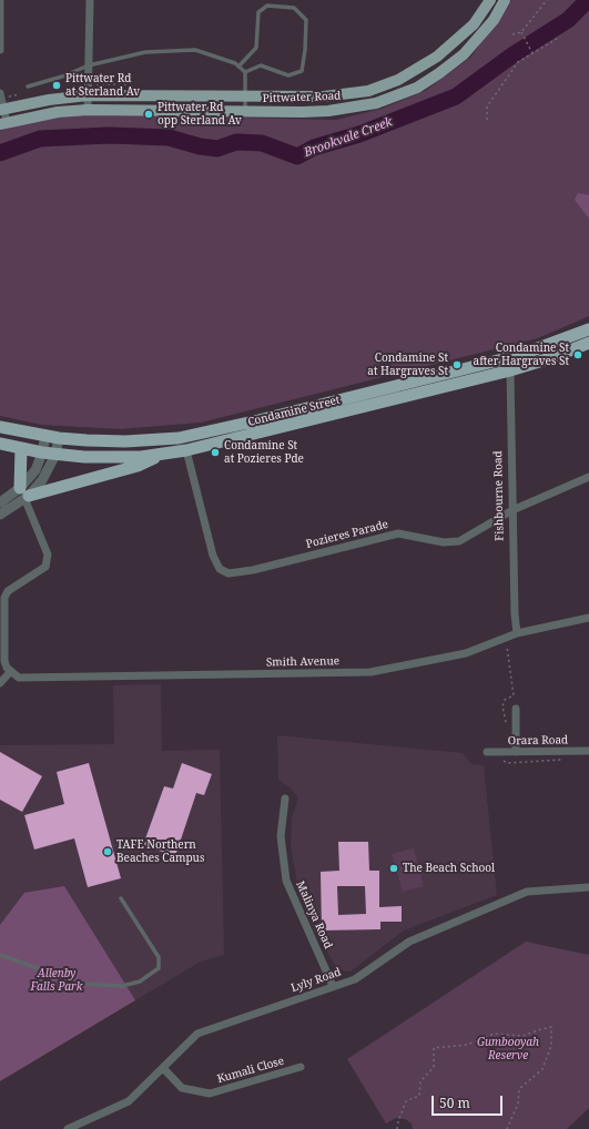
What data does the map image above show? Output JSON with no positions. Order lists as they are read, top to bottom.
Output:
{
  "streets": {
    "highway": ["Condamine Street", "Fishbourne Road"],
    "main road": ["Pittwater Road"],
    "street": [
      "Pozieres Parade",
      "Smith Avenue",
      "Orara Road",
      "Malinya Road",
      "Lyly Road",
      "Kumali Close"
    ]
  },
  "crossings": [
    ["Condamine Street", "Fishbourne Road"],
    ["Condamine Street", "Pozieres Parade"],
    ["Fishbourne Road", "Pozieres Parade"],
    ["Fishbourne Road", "Smith Avenue"],
    ["Malinya Road", "Lyly Road"],
    ["Lyly Road", "Kumali Close"]
  ],
  "water": ["Brookvale Creek"],
  "parks": ["Allenby Falls Park", "Gumbooyah Reserve"],
  "places": [
    "Pittwater Rd at Sterland Av",
    "Pittwater Rd opp Sterland Av",
    "Condamine St after Hargraves St",
    "Condamine St at Hargraves St",
    "Condamine St at Pozieres Pde",
    "TAFE Northern Beaches Campus",
    "The Beach School"
  ],
  "scale_bar": "50 m"
}
